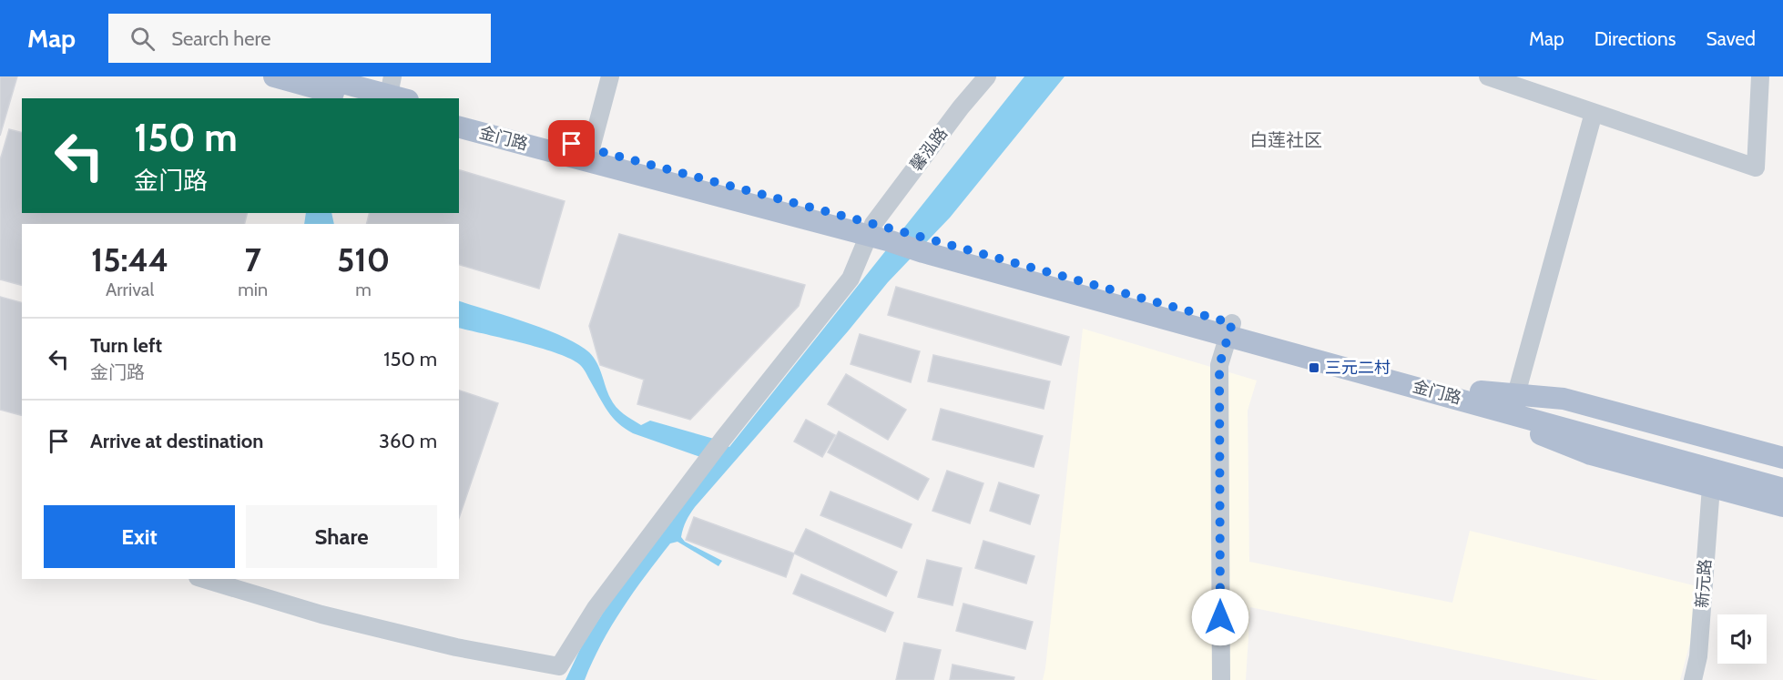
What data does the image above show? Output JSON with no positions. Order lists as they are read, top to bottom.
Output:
{
  "streets": {
    "main road": ["金门路"],
    "street": ["馨泓路", "新元路"]
  },
  "crossings": [
    ["金门路", "馨泓路"]
  ],
  "districts": ["白莲社区"],
  "places": {
    "transit": ["三元二村"]
  },
  "page": {
    "header": "Map",
    "search": "Search here",
    "nav": ["Map", "Directions", "Saved"],
    "turn": ["150 m", "金门路"],
    "eta": [
      "15:44",
      "Arrival",
      "7",
      "min",
      "510",
      "m"
    ],
    "list": [
      {
        "name": "Turn left",
        "note": "金门路",
        "value": "150 m"
      },
      {
        "name": "Arrive at destination",
        "value": "360 m"
      }
    ],
    "buttons": ["Exit", "Share"]
  }
}
